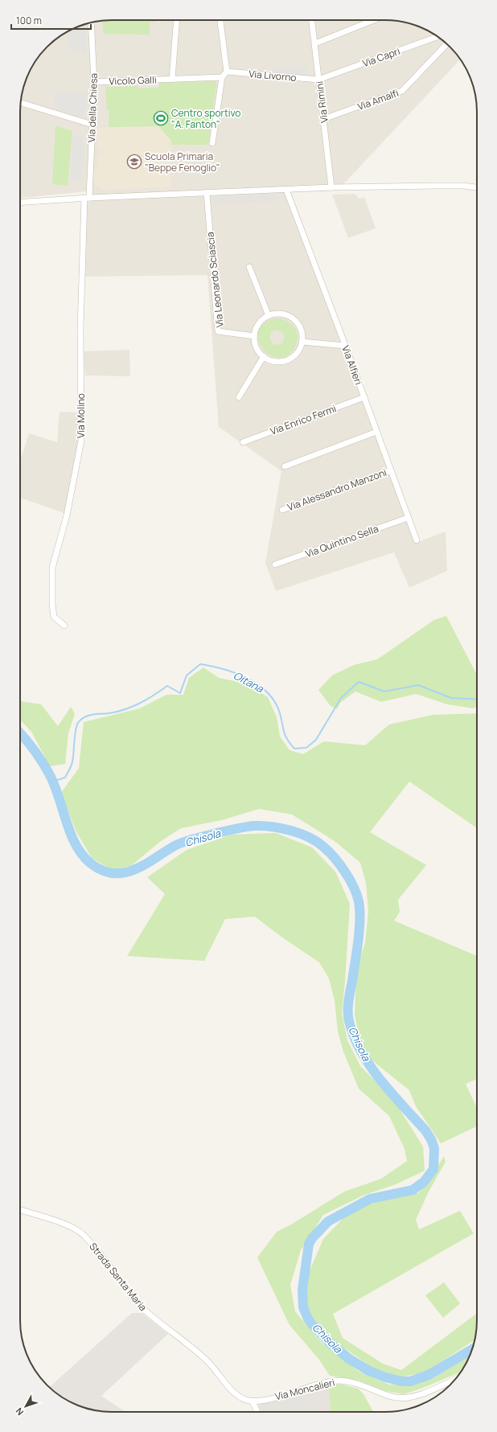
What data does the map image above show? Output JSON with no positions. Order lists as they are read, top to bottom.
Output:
{
  "streets": {
    "street": [
      "Via Capri",
      "Via Livorno",
      "Vicolo Galli",
      "Via Amalfi",
      "Via Rimini",
      "Via della Chiesa",
      "Via Leonardo Sciascia",
      "Via Alfieri",
      "Via Molino",
      "Via Enrico Fermi",
      "Via Alessandro Manzoni",
      "Via Quintino Sella",
      "Strada Santa Maria",
      "Via Moncalieri"
    ]
  },
  "crossings": [
    ["Via Capri", "Via Livorno"],
    ["Via Capri", "Via Rimini"],
    ["Via Livorno", "Via Rimini"],
    ["Vicolo Galli", "Via della Chiesa"],
    ["Via Amalfi", "Via Rimini"],
    ["Via della Chiesa", "Via Molino"],
    ["Via Alfieri", "Via Enrico Fermi"],
    ["Via Alfieri", "Via Alessandro Manzoni"],
    ["Via Alfieri", "Via Quintino Sella"],
    ["Strada Santa Maria", "Via Moncalieri"]
  ],
  "water": ["Oitana", "Chisola"],
  "places": {
    "sports": ["Centro sportivo \"A. Fanton\""],
    "school or university": ["Scuola Primaria \"Beppe Fenoglio\""]
  },
  "scale_bar": "100 m",
  "north": "bottom left"
}
